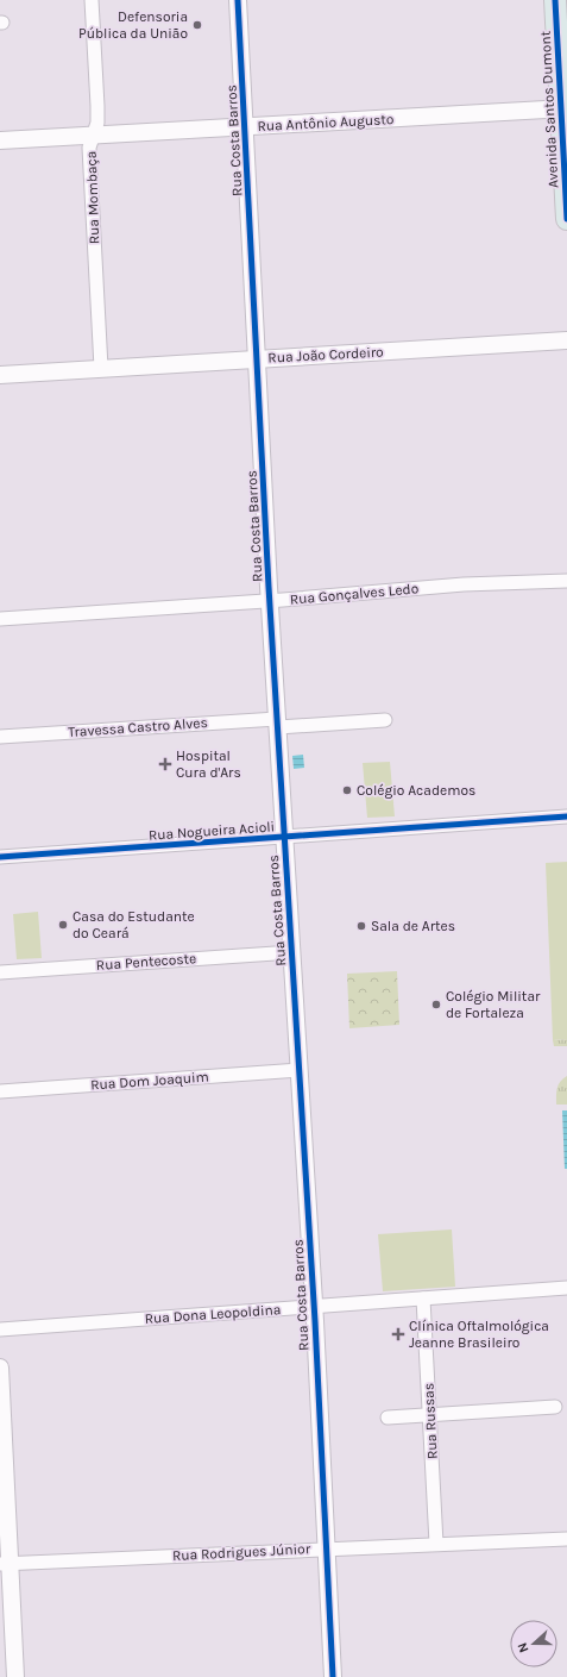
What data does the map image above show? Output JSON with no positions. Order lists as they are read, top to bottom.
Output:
{
  "streets": {
    "main road": ["Avenida Santos Dumont"],
    "street": [
      "Rua Antônio Augusto",
      "Rua Costa Barros",
      "Rua Mombaça",
      "Rua João Cordeiro",
      "Rua Gonçalves Ledo",
      "Travessa Castro Alves",
      "Rua Nogueira Acioli",
      "Rua Pentecoste",
      "Rua Dom Joaquim",
      "Rua Dona Leopoldina",
      "Rua Russas",
      "Rua Rodrigues Júnior"
    ]
  },
  "crossings": [
    ["Avenida Santos Dumont", "Rua Antônio Augusto"],
    ["Rua Antônio Augusto", "Rua Costa Barros"],
    ["Rua Antônio Augusto", "Rua Mombaça"],
    ["Rua Costa Barros", "Rua João Cordeiro"],
    ["Rua Costa Barros", "Rua Gonçalves Ledo"],
    ["Rua Costa Barros", "Travessa Castro Alves"],
    ["Rua Costa Barros", "Rua Nogueira Acioli"],
    ["Rua Costa Barros", "Rua Pentecoste"],
    ["Rua Costa Barros", "Rua Dom Joaquim"],
    ["Rua Costa Barros", "Rua Dona Leopoldina"],
    ["Rua Costa Barros", "Rua Rodrigues Júnior"],
    ["Rua Mombaça", "Rua João Cordeiro"],
    ["Rua Dona Leopoldina", "Rua Russas"],
    ["Rua Russas", "Rua Rodrigues Júnior"]
  ],
  "places": {
    "other": [
      "Defensoria Pública da União",
      "Colégio Academos",
      "Casa do Estudante do Ceará",
      "Sala de Artes",
      "Colégio Militar de Fortaleza"
    ],
    "health": ["Hospital Cura d'Ars", "Clínica Oftalmológica Jeanne Brasileiro"]
  },
  "north": "left"
}
